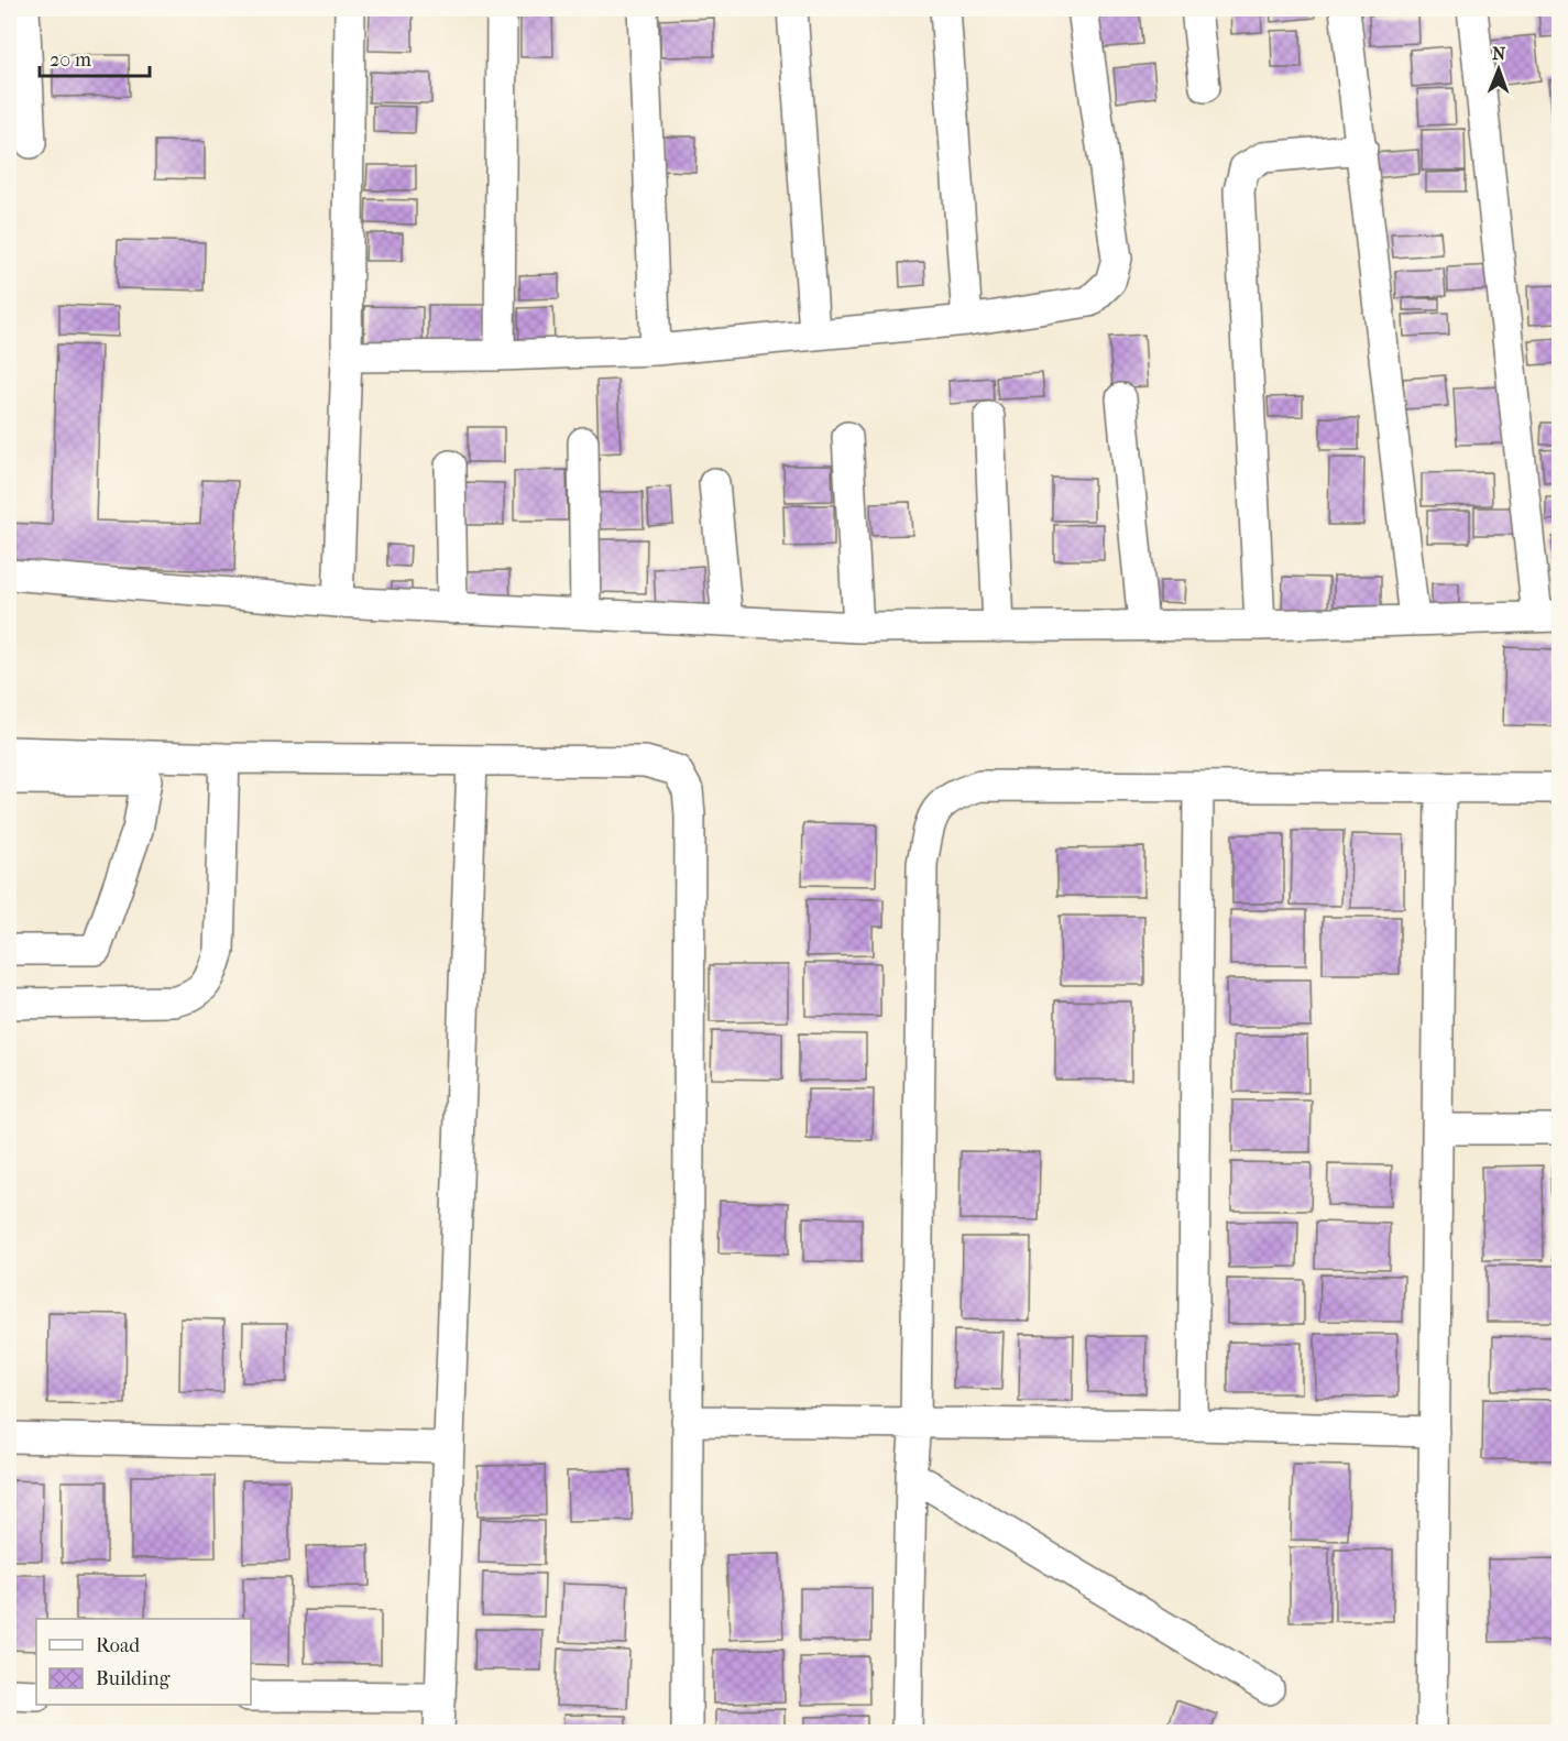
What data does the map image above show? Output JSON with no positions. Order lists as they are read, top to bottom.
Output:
{
  "legend": ["Road", "Building"],
  "scale_bar": "20 m",
  "north": "top"
}
